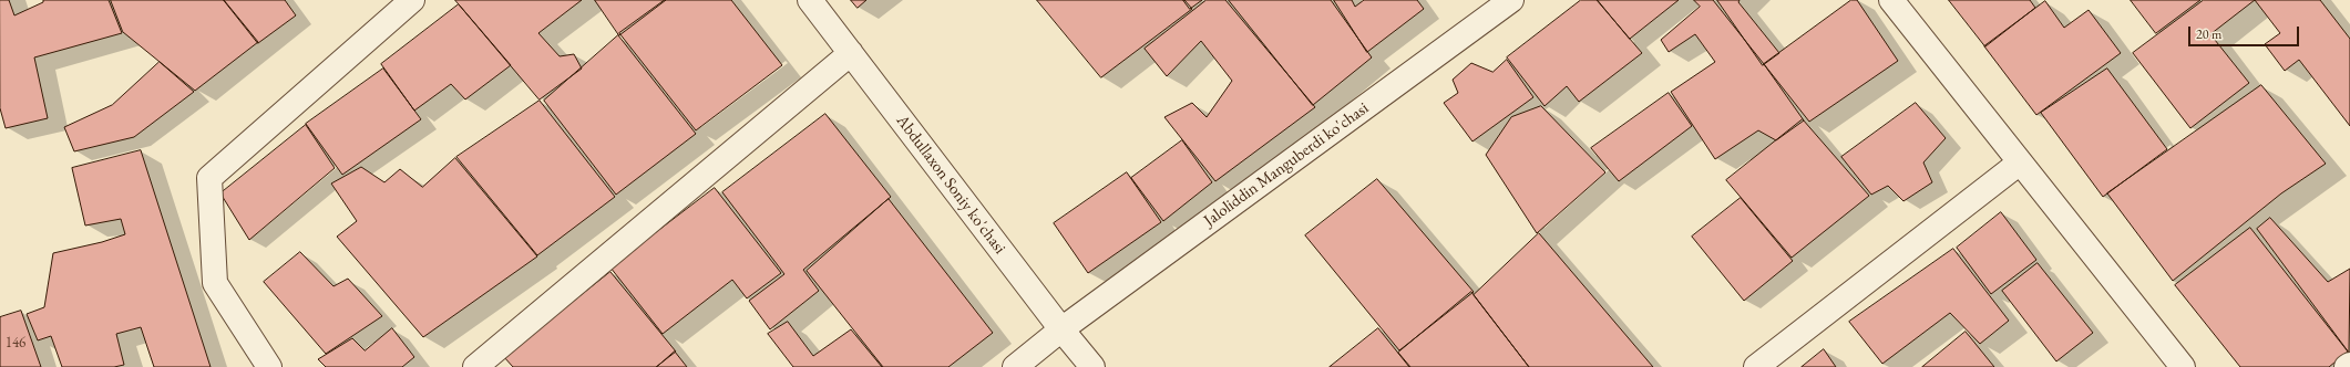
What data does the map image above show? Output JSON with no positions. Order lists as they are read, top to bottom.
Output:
{
  "streets": {
    "street": ["Jaloliddin Manguberdi ko'chasi", "Abdullaxon Soniy ko'chasi"]
  },
  "crossings": [
    ["Jaloliddin Manguberdi ko'chasi", "Abdullaxon Soniy ko'chasi"]
  ],
  "house_numbers": ["146"],
  "scale_bar": "20 m"
}
